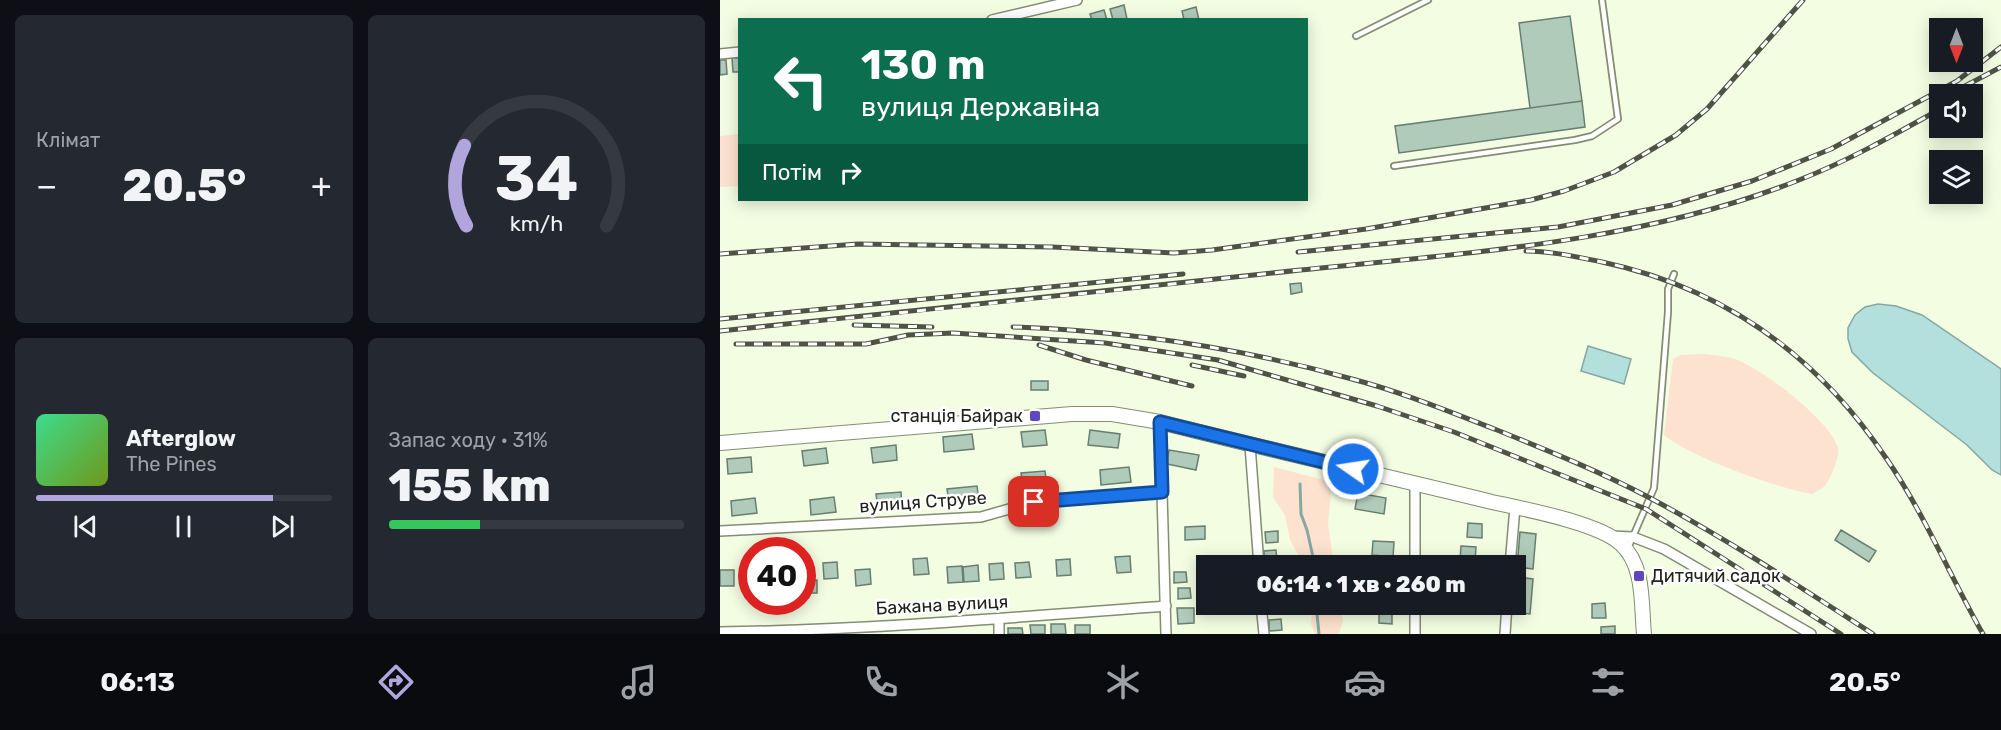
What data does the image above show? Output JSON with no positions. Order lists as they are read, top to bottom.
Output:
{
  "streets": {
    "street": ["вулиця Струве", "Бажана вулиця"]
  },
  "places": {
    "transit": ["станція Байрак", "Дитячий садок"]
  },
  "north": "bottom",
  "page": {
    "tile": [
      "Клімат",
      ["Запас ходу · 31%", "155 km"]
    ],
    "turn": ["130 m", "вулиця Державіна"],
    "then": "Потім",
    "heat": ["−", "20.5°", "+"],
    "song": ["Afterglow", "The Pines"],
    "limit": "40",
    "trip": "06:14 · 1 хв · 260 m",
    "tabs": ["06:13", "20.5°"],
    "gauge": ["34", "km/h"]
  }
}
